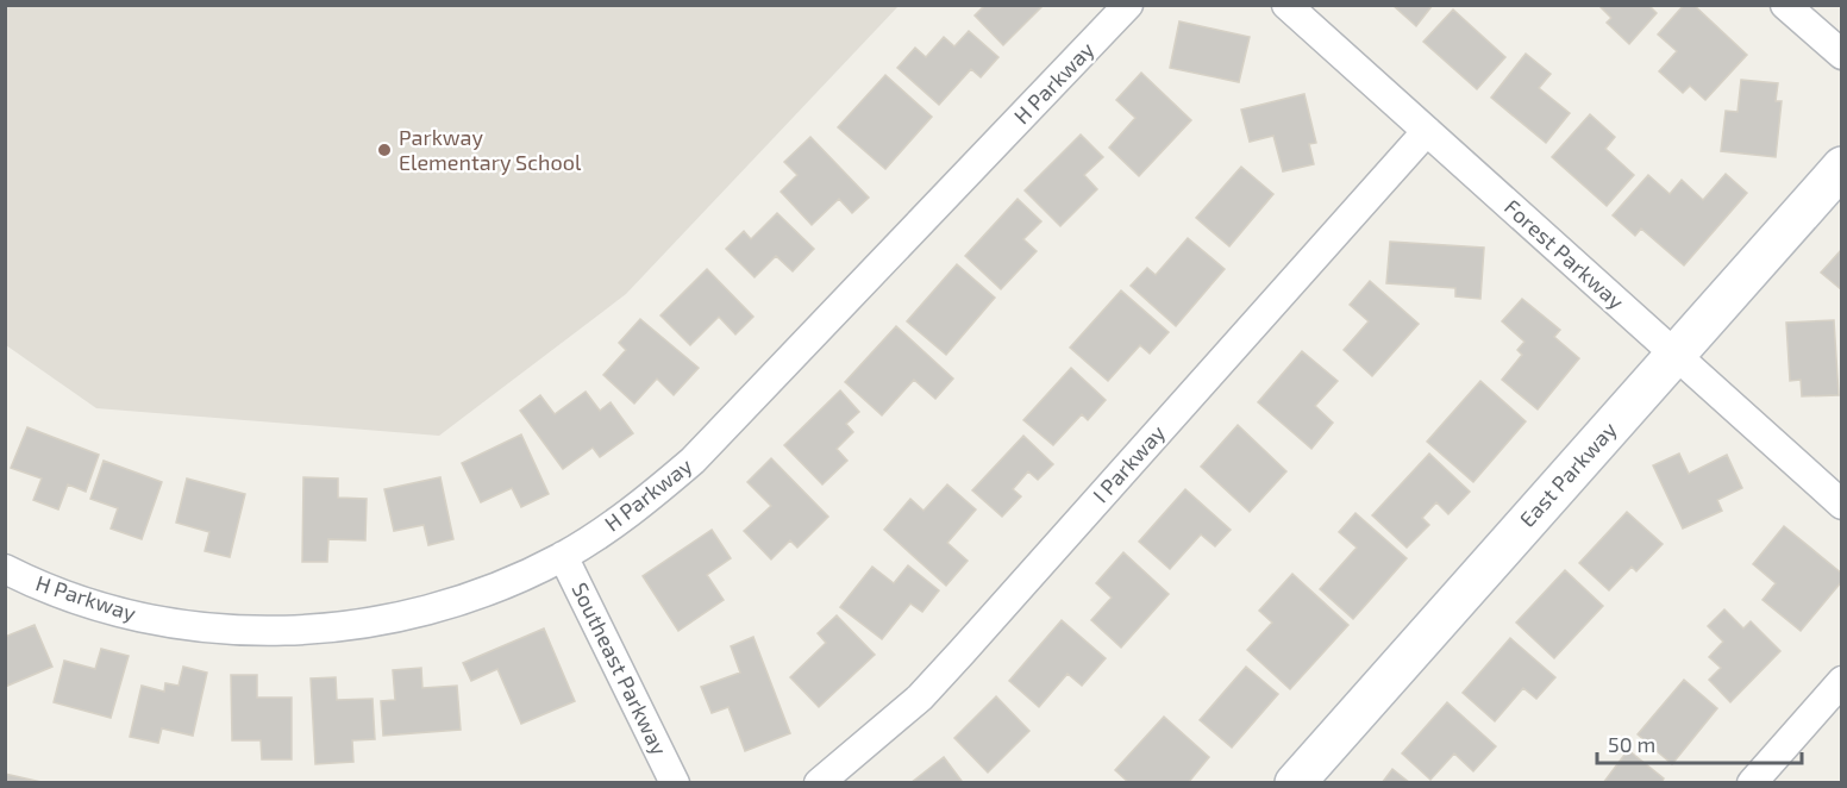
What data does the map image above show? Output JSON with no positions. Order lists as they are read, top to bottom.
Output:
{
  "streets": {
    "street": [
      "H Parkway",
      "Forest Parkway",
      "I Parkway",
      "East Parkway",
      "Southeast Parkway"
    ]
  },
  "crossings": [
    ["H Parkway", "Southeast Parkway"],
    ["Forest Parkway", "I Parkway"],
    ["Forest Parkway", "East Parkway"]
  ],
  "places": ["Parkway Elementary School"],
  "scale_bar": "50 m"
}
